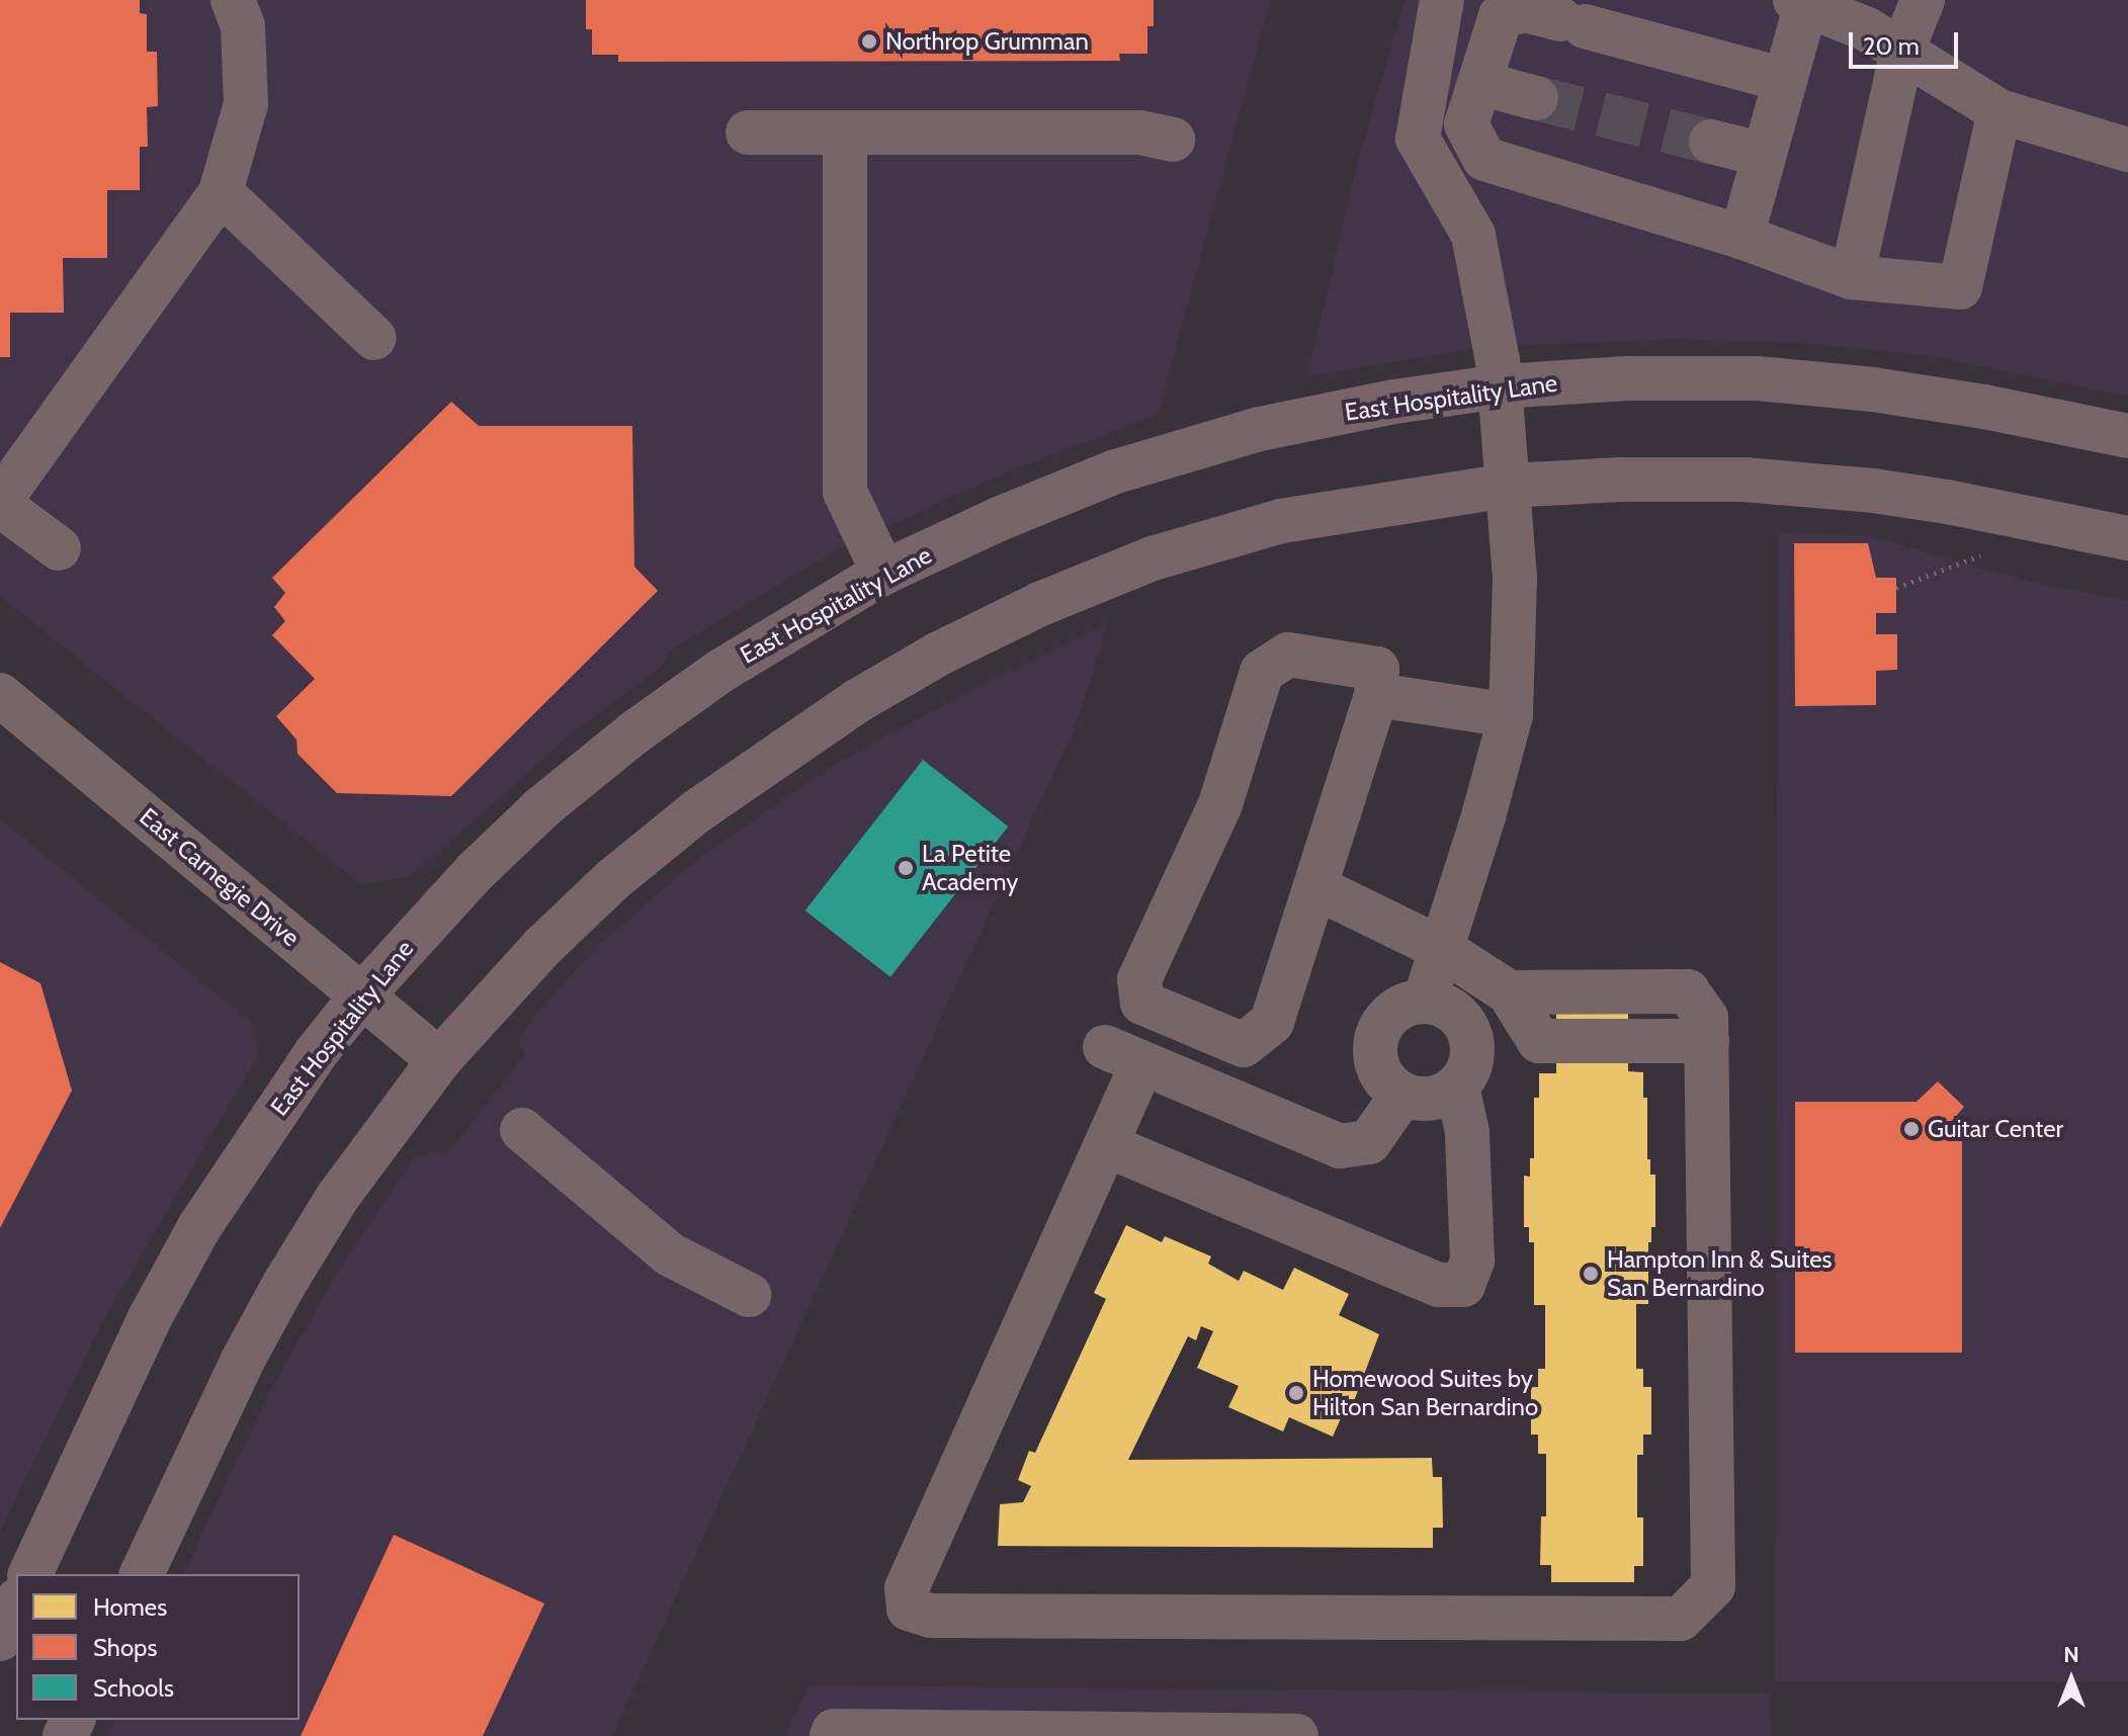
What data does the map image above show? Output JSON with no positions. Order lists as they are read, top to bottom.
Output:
{
  "streets": {
    "main road": ["East Hospitality Lane"],
    "street": ["East Carnegie Drive"]
  },
  "crossings": [
    ["East Hospitality Lane", "East Carnegie Drive"]
  ],
  "places": [
    "Northrop Grumman",
    "La Petite Academy",
    "Guitar Center",
    "Hampton Inn & Suites San Bernardino",
    "Homewood Suites by Hilton San Bernardino"
  ],
  "legend": ["Homes", "Shops", "Schools"],
  "scale_bar": "20 m",
  "north": "top"
}
